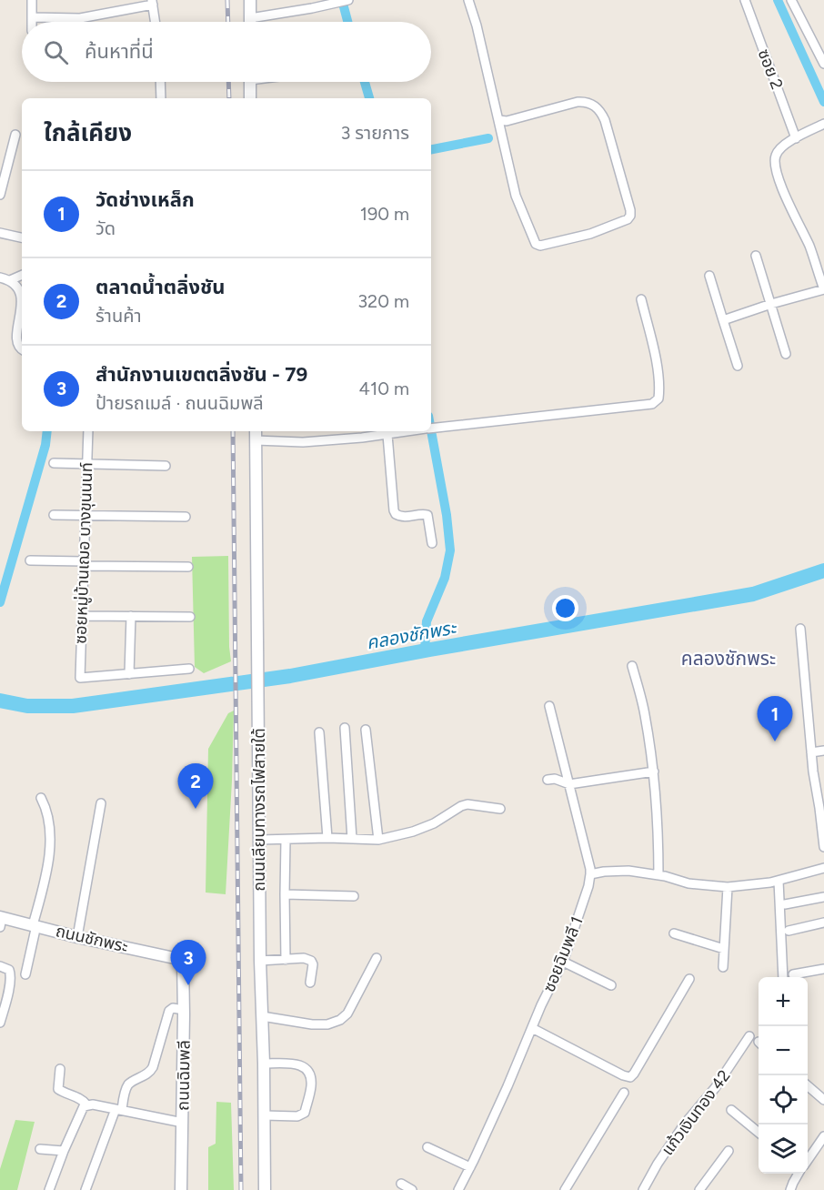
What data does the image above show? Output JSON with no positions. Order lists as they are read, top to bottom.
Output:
{
  "streets": {
    "main road": ["ถนนเลียบทางรถไฟสายใต้", "ถนนชักพระ", "ถนนฉิมพลี"],
    "street": [
      "ซอย 2",
      "ซอยหมู่บ้านเฌอ บางขุนนนท์",
      "ซอยฉิมพลี 1",
      "แก้วเงินทอง 42"
    ]
  },
  "crossings": [
    ["ถนนชักพระ", "ถนนฉิมพลี"]
  ],
  "districts": ["คลองชักพระ"],
  "water": ["คลองชักพระ"],
  "page": {
    "search": "ค้นหาที่นี่",
    "heading": ["ใกล้เคียง", "3 รายการ"],
    "list": [
      {
        "mark": "1",
        "name": "วัดช่างเหล็ก",
        "note": "วัด",
        "value": "190 m"
      },
      {
        "mark": "2",
        "name": "ตลาดน้ำตลิ่งชัน",
        "note": "ร้านค้า",
        "value": "320 m"
      },
      {
        "mark": "3",
        "name": "สำนักงานเขตตลิ่งชัน - 79",
        "note": "ป้ายรถเมล์ · ถนนฉิมพลี",
        "value": "410 m"
      }
    ],
    "pins": ["1", "2", "3"],
    "map_buttons": ["+", "−"]
  }
}
